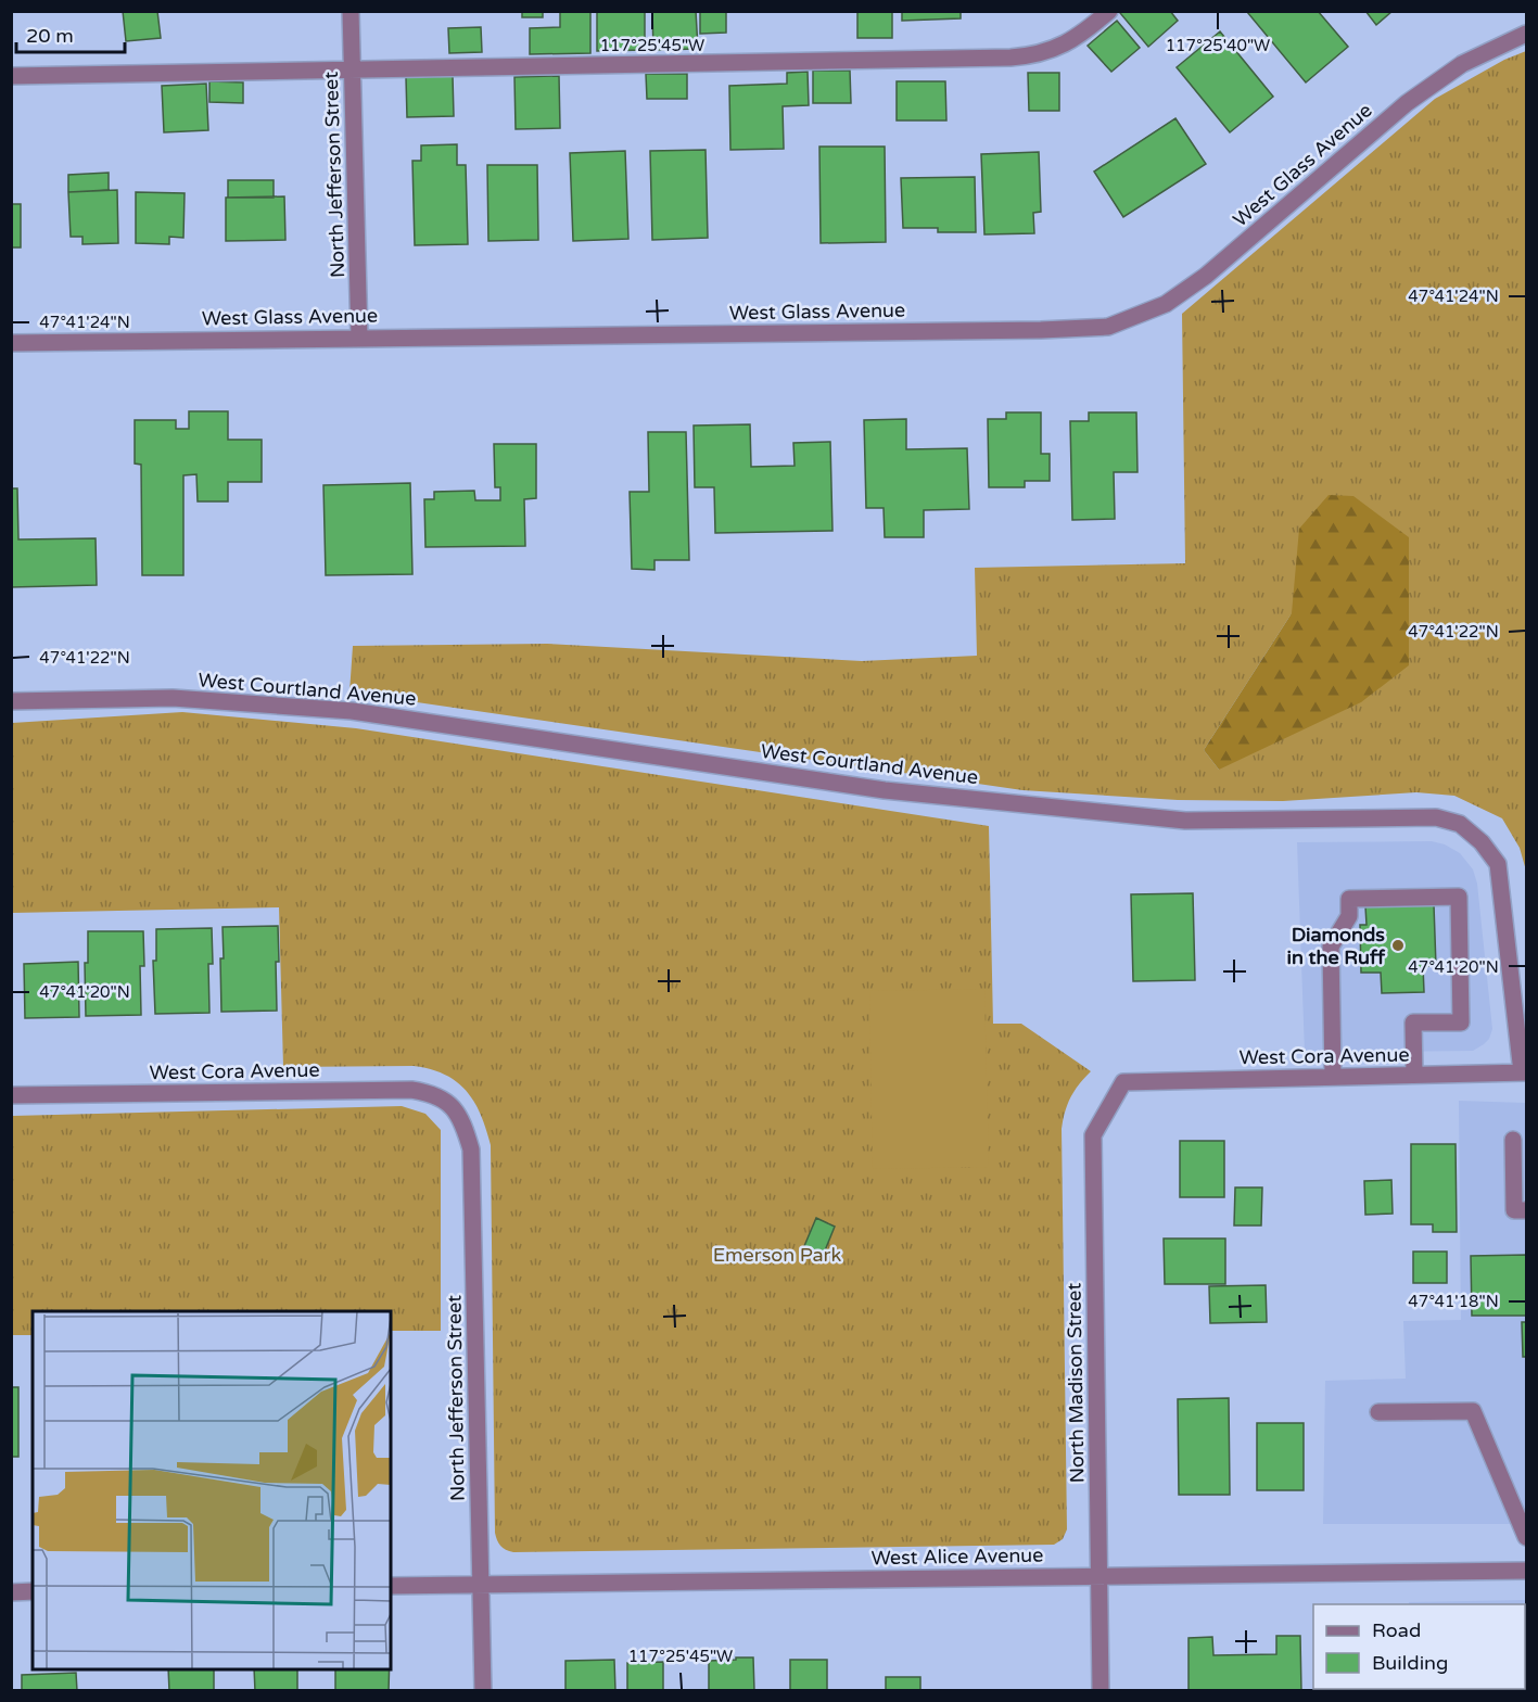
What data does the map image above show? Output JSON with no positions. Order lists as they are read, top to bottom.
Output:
{
  "streets": {
    "street": [
      "West Glass Avenue",
      "North Jefferson Street",
      "West Courtland Avenue",
      "West Cora Avenue",
      "North Madison Street",
      "West Alice Avenue"
    ]
  },
  "crossings": [
    ["West Glass Avenue", "North Jefferson Street"],
    ["North Jefferson Street", "West Cora Avenue"],
    ["North Jefferson Street", "West Alice Avenue"],
    ["West Courtland Avenue", "West Cora Avenue"],
    ["West Cora Avenue", "North Madison Street"],
    ["North Madison Street", "West Alice Avenue"]
  ],
  "parks": ["Emerson Park"],
  "places": ["Diamonds in the Ruff"],
  "legend": ["Road", "Building"],
  "scale_bar": "20 m",
  "coordinates": [
    "117°25'45\"W",
    "117°25'40\"W",
    "47°41'24\"N",
    "47°41'22\"N",
    "47°41'20\"N",
    "47°41'18\"N"
  ]
}
